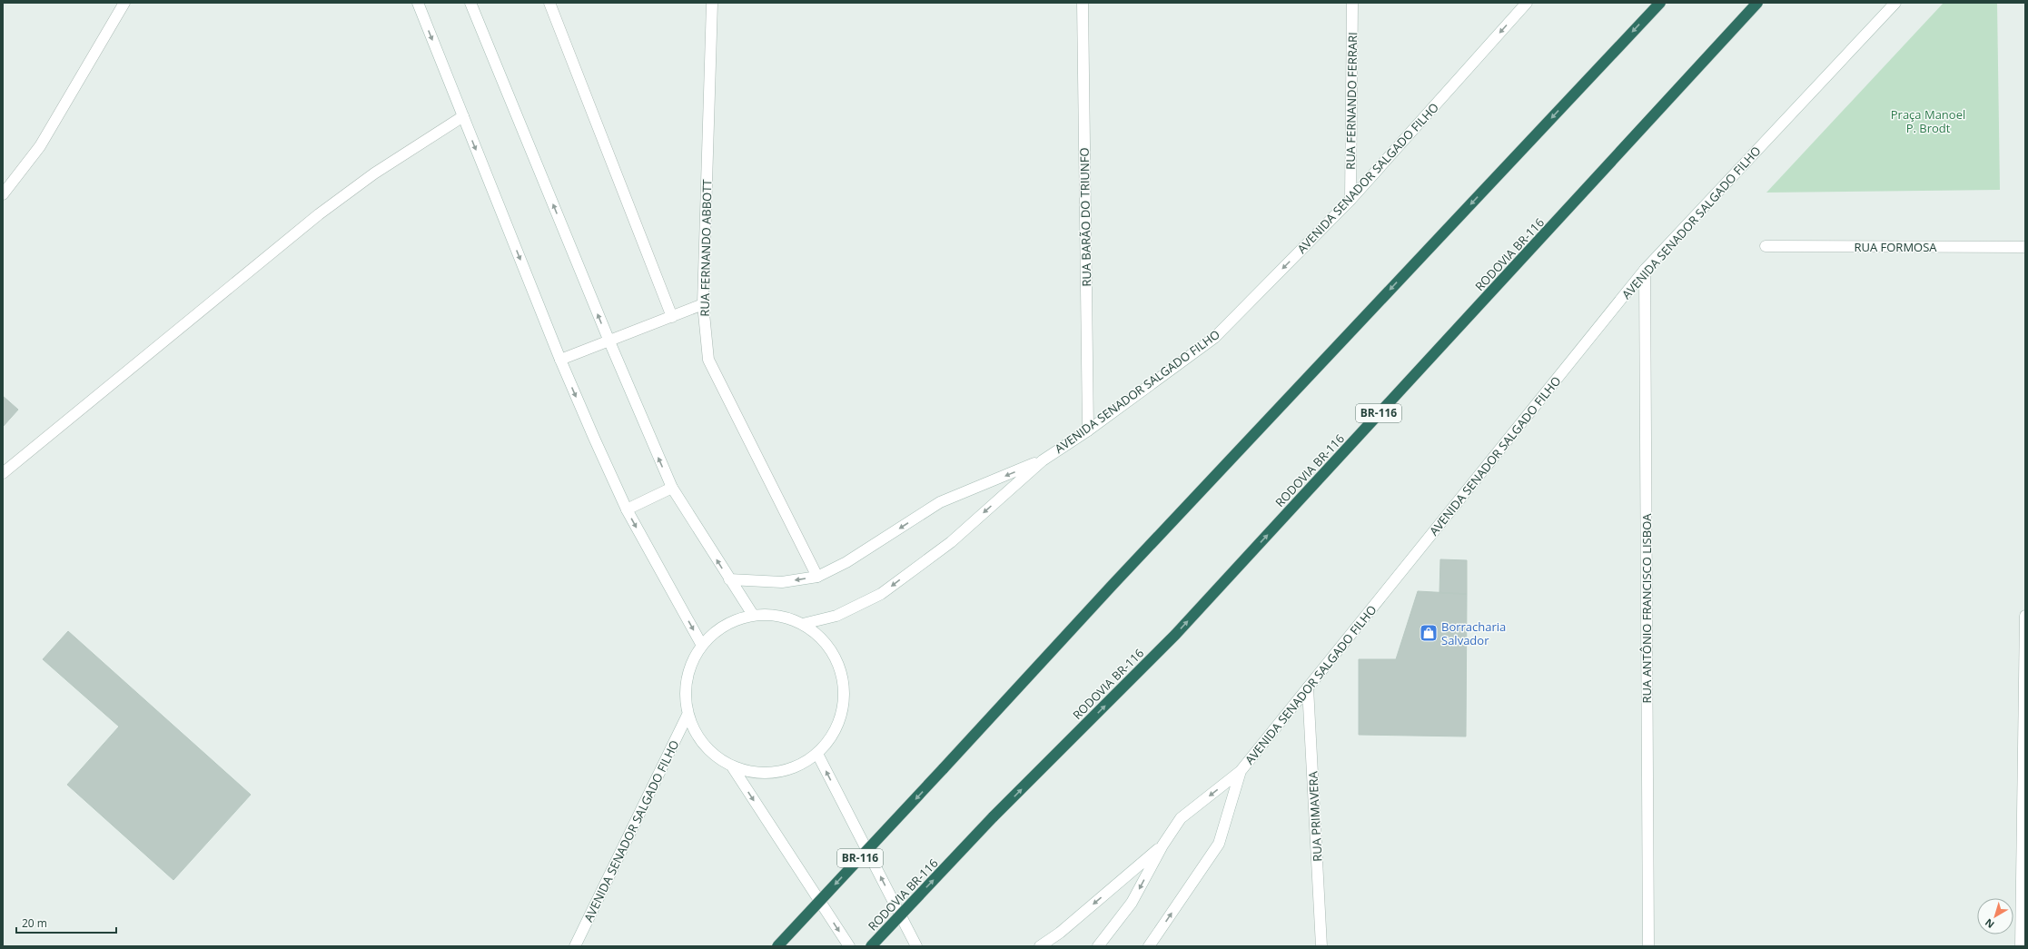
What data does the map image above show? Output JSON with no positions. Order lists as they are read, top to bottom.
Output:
{
  "streets": {
    "highway": ["RODOVIA BR-116", "BR-116"],
    "main road": [
      "RUA FERNANDO FERRARI",
      "AVENIDA SENADOR SALGADO FILHO",
      "RUA BARÃO DO TRIUNFO",
      "RUA FORMOSA",
      "RUA FERNANDO ABBOTT",
      "RUA ANTÔNIO FRANCISCO LISBOA",
      "RUA PRIMAVERA"
    ]
  },
  "crossings": [
    ["RUA FERNANDO FERRARI", "AVENIDA SENADOR SALGADO FILHO"],
    ["AVENIDA SENADOR SALGADO FILHO", "RUA BARÃO DO TRIUNFO"],
    ["AVENIDA SENADOR SALGADO FILHO", "RUA FERNANDO ABBOTT"],
    ["AVENIDA SENADOR SALGADO FILHO", "RUA ANTÔNIO FRANCISCO LISBOA"],
    ["AVENIDA SENADOR SALGADO FILHO", "RUA PRIMAVERA"]
  ],
  "parks": ["Praça Manoel P. Brodt"],
  "places": {
    "shop": ["Borracharia Salvador"]
  },
  "scale_bar": "20 m",
  "north": "bottom left"
}
